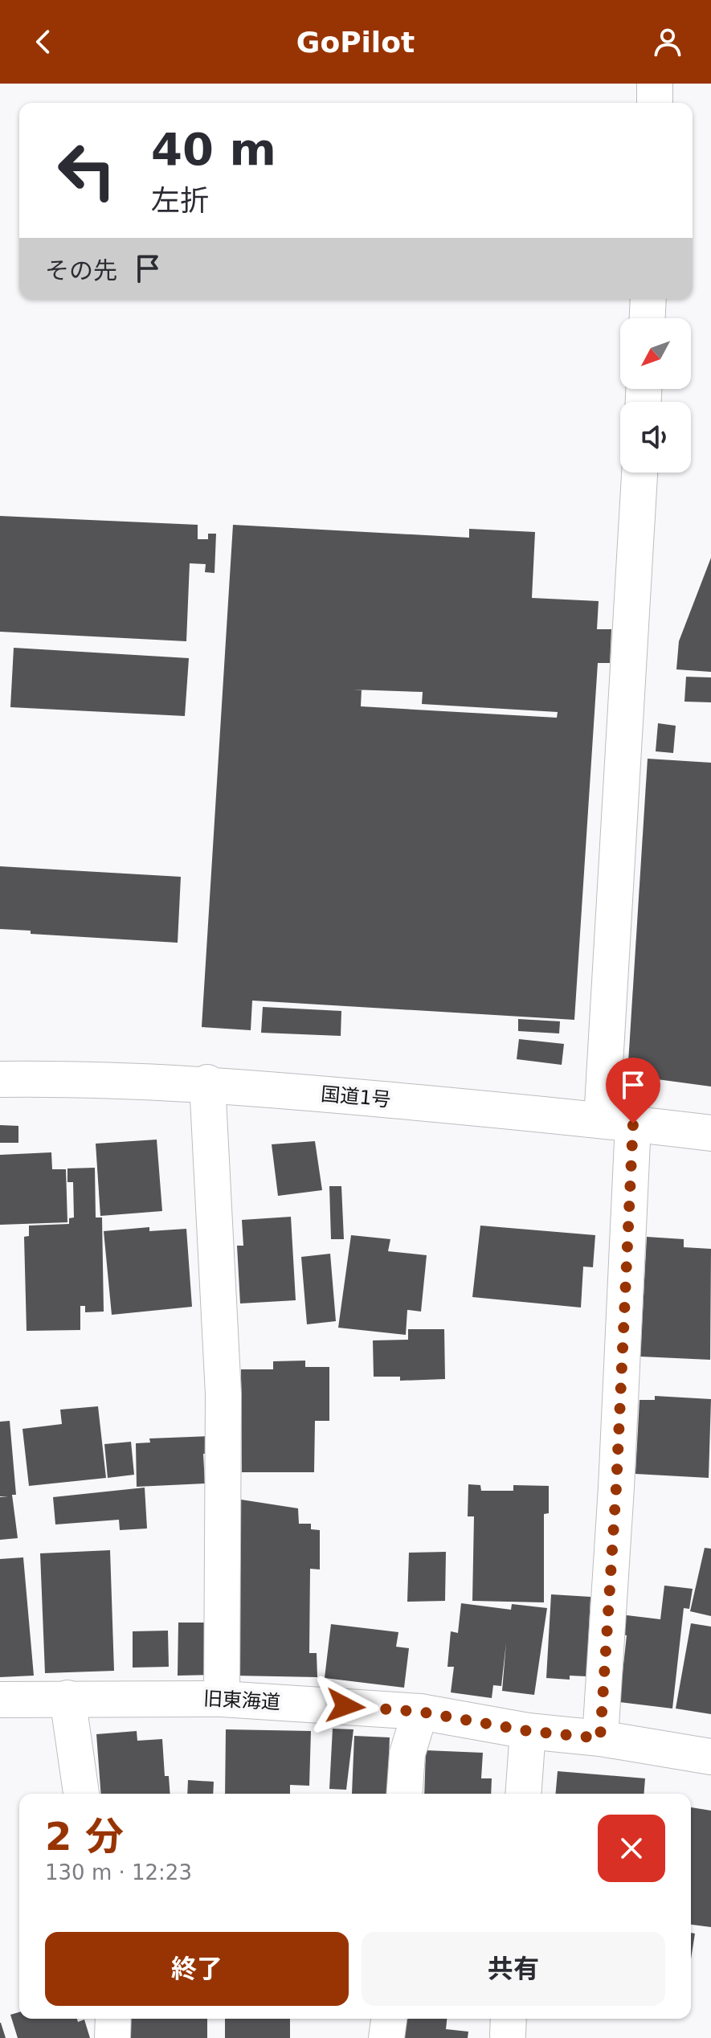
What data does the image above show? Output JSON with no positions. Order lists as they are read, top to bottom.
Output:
{
  "streets": {
    "main road": ["国道1号", "旧東海道"]
  },
  "north": "bottom left",
  "page": {
    "header": "GoPilot",
    "turn": ["40 m", "左折"],
    "then": "その先",
    "heading": ["2 分", "130 m · 12:23"],
    "buttons": ["終了", "共有"]
  }
}
